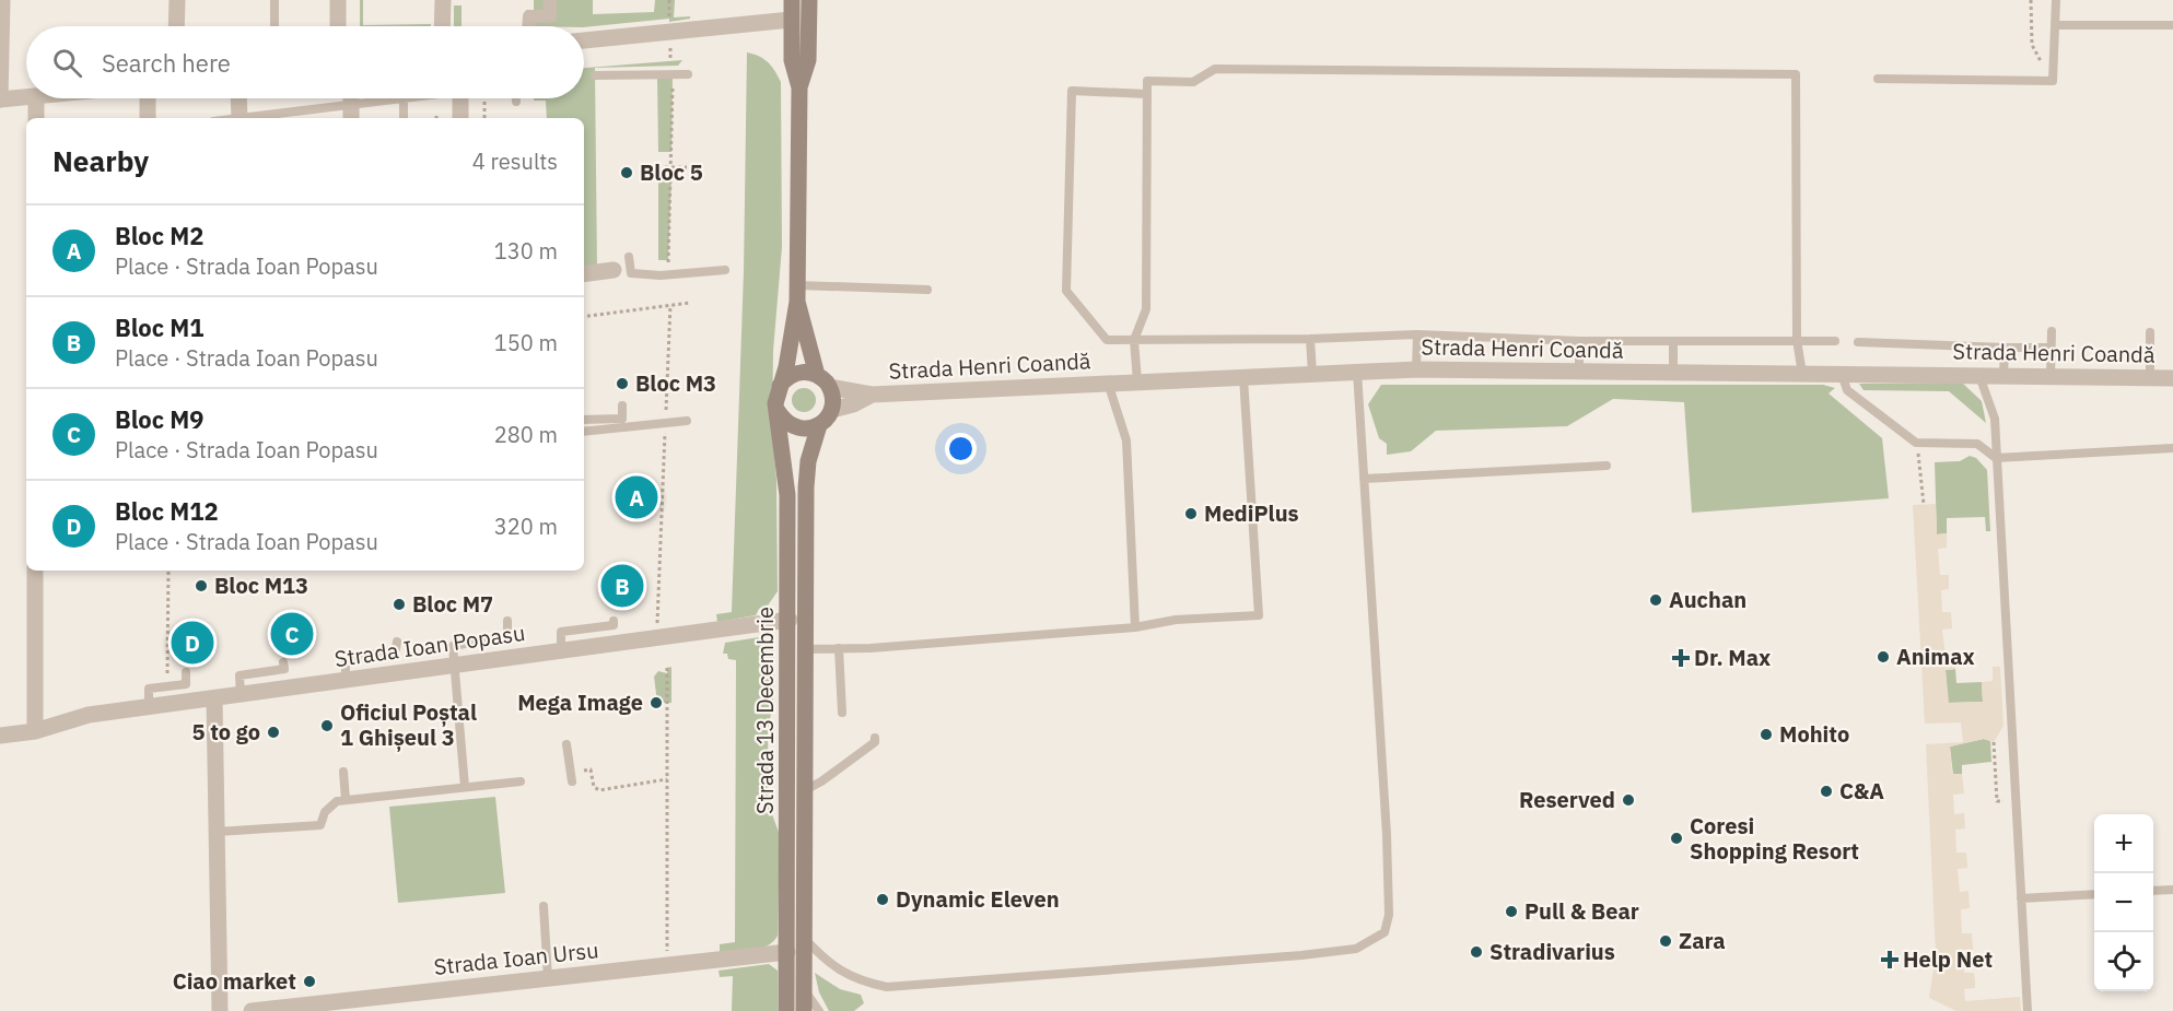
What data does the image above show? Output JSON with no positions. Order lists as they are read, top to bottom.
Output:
{
  "streets": {
    "main road": ["Strada 13 Decembrie"],
    "street": ["Strada Henri Coandă", "Strada Ioan Popasu", "Strada Ioan Ursu"]
  },
  "crossings": [
    ["Strada Henri Coandă", "Strada 13 Decembrie"],
    ["Strada Ioan Popasu", "Strada 13 Decembrie"],
    ["Strada 13 Decembrie", "Strada Ioan Ursu"]
  ],
  "places": {
    "other": [
      "Bloc 5",
      "Bloc M3",
      "MediPlus",
      "Bloc M13",
      "Auchan",
      "Bloc M7",
      "Animax",
      "Mega Image",
      "Oficiul Poștal 1 Ghișeul 3",
      "5 to go",
      "Mohito",
      "C&A",
      "Reserved",
      "Coresi Shopping Resort",
      "Dynamic Eleven",
      "Pull & Bear",
      "Zara",
      "Stradivarius",
      "Ciao market"
    ],
    "health": ["Dr. Max", "Help Net"]
  },
  "page": {
    "search": "Search here",
    "heading": ["Nearby", "4 results"],
    "list": [
      {
        "mark": "A",
        "name": "Bloc M2",
        "note": "Place · Strada Ioan Popasu",
        "value": "130 m"
      },
      {
        "mark": "B",
        "name": "Bloc M1",
        "note": "Place · Strada Ioan Popasu",
        "value": "150 m"
      },
      {
        "mark": "C",
        "name": "Bloc M9",
        "note": "Place · Strada Ioan Popasu",
        "value": "280 m"
      },
      {
        "mark": "D",
        "name": "Bloc M12",
        "note": "Place · Strada Ioan Popasu",
        "value": "320 m"
      }
    ],
    "pins": [
      "A",
      "B",
      "C",
      "D"
    ],
    "map_buttons": ["+", "−"]
  }
}
